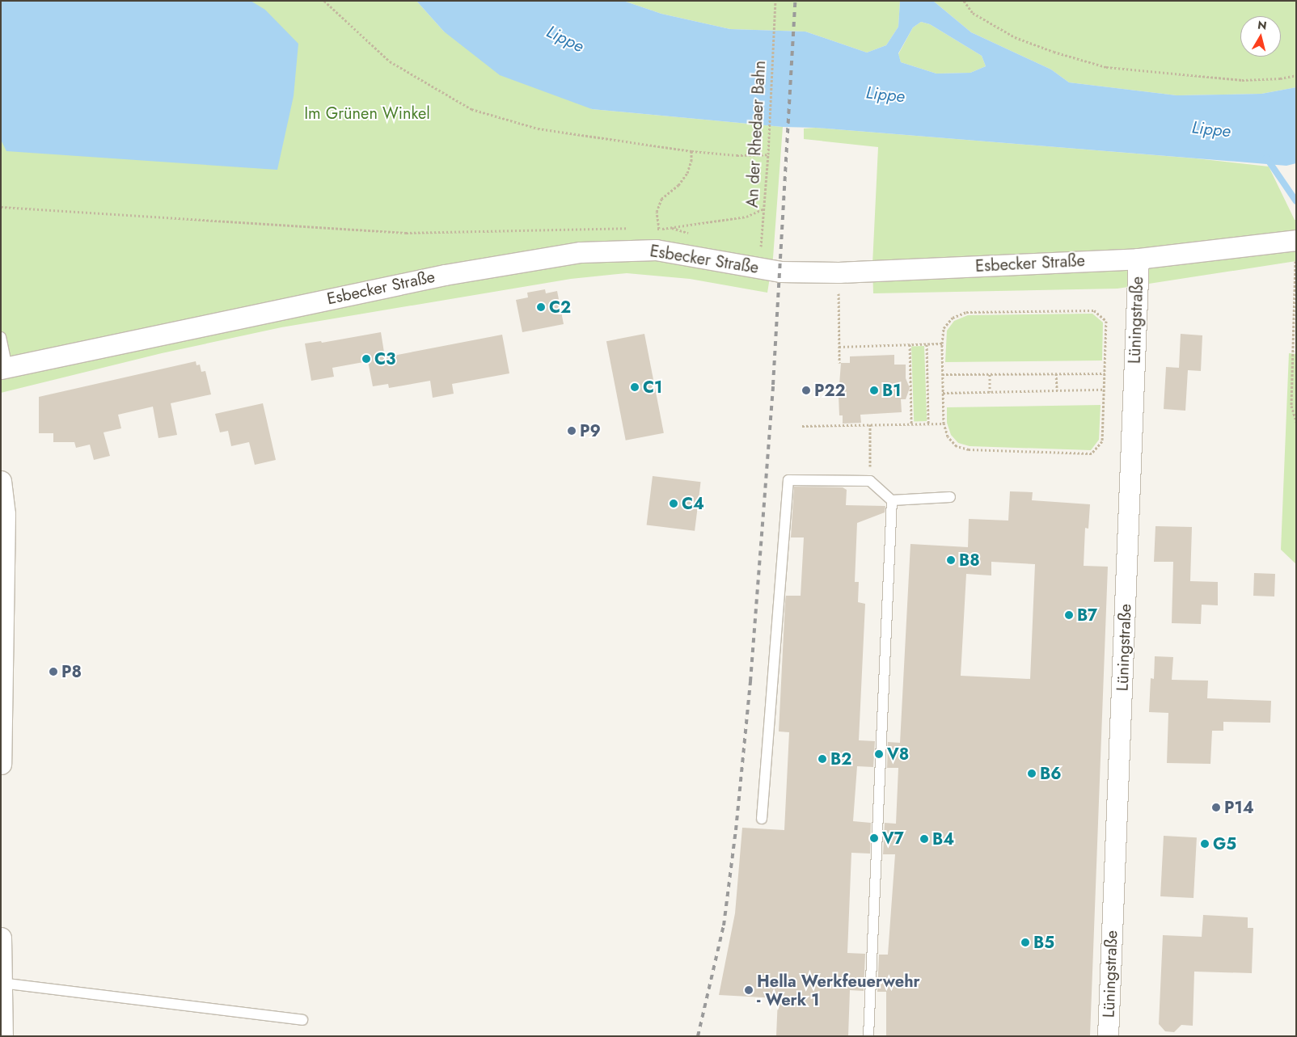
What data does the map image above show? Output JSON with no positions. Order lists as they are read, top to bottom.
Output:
{
  "streets": {
    "street": ["Esbecker Straße", "Lüningstraße"],
    "path": ["An der Rhedaer Bahn"]
  },
  "crossings": [
    ["An der Rhedaer Bahn", "Esbecker Straße"],
    ["Esbecker Straße", "Lüningstraße"]
  ],
  "water": ["Lippe"],
  "parks": ["Im Grünen Winkel"],
  "places": [
    "C2",
    "C3",
    "C1",
    "P22",
    "B1",
    "P9",
    "C4",
    "B8",
    "B7",
    "P8",
    "V8",
    "B2",
    "B6",
    "P14",
    "V7",
    "B4",
    "G5",
    "B5",
    "Hella Werkfeuerwehr - Werk 1"
  ],
  "north": "top"
}
